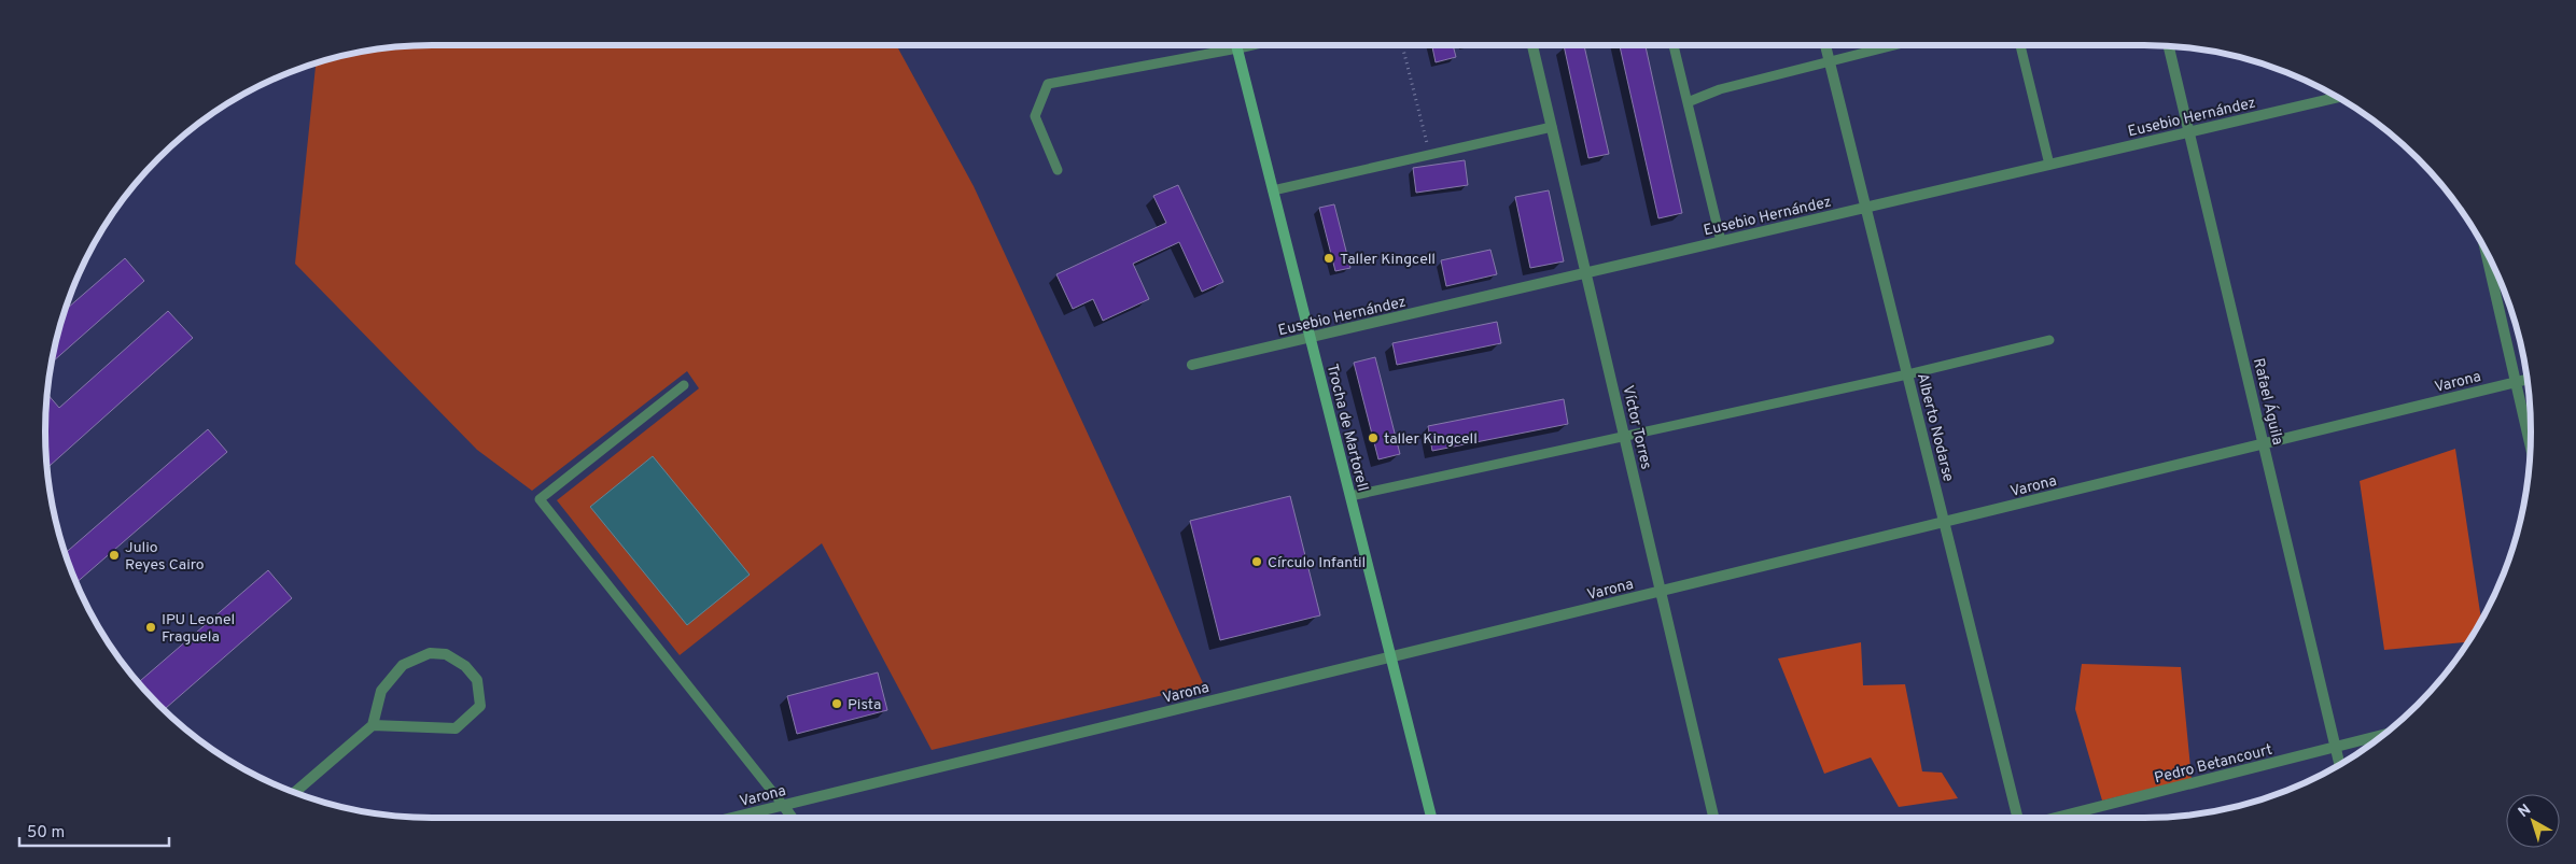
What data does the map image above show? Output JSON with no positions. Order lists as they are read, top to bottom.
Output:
{
  "streets": {
    "street": [
      "Eusebio Hernández",
      "Varona",
      "Rafael Águila",
      "Trocha de Martorell",
      "Víctor Torres",
      "Alberto Nodarse",
      "Pedro Betancourt"
    ]
  },
  "crossings": [
    ["Eusebio Hernández", "Rafael Águila"],
    ["Eusebio Hernández", "Trocha de Martorell"],
    ["Eusebio Hernández", "Víctor Torres"],
    ["Eusebio Hernández", "Alberto Nodarse"],
    ["Varona", "Rafael Águila"],
    ["Varona", "Trocha de Martorell"],
    ["Varona", "Víctor Torres"],
    ["Varona", "Alberto Nodarse"],
    ["Rafael Águila", "Pedro Betancourt"]
  ],
  "places": [
    "Taller Kingcell",
    "taller Kingcell",
    "Julio Reyes Cairo",
    "Círculo Infantil",
    "IPU Leonel Fraguela",
    "Pista"
  ],
  "scale_bar": "50 m",
  "north": "top left"
}
